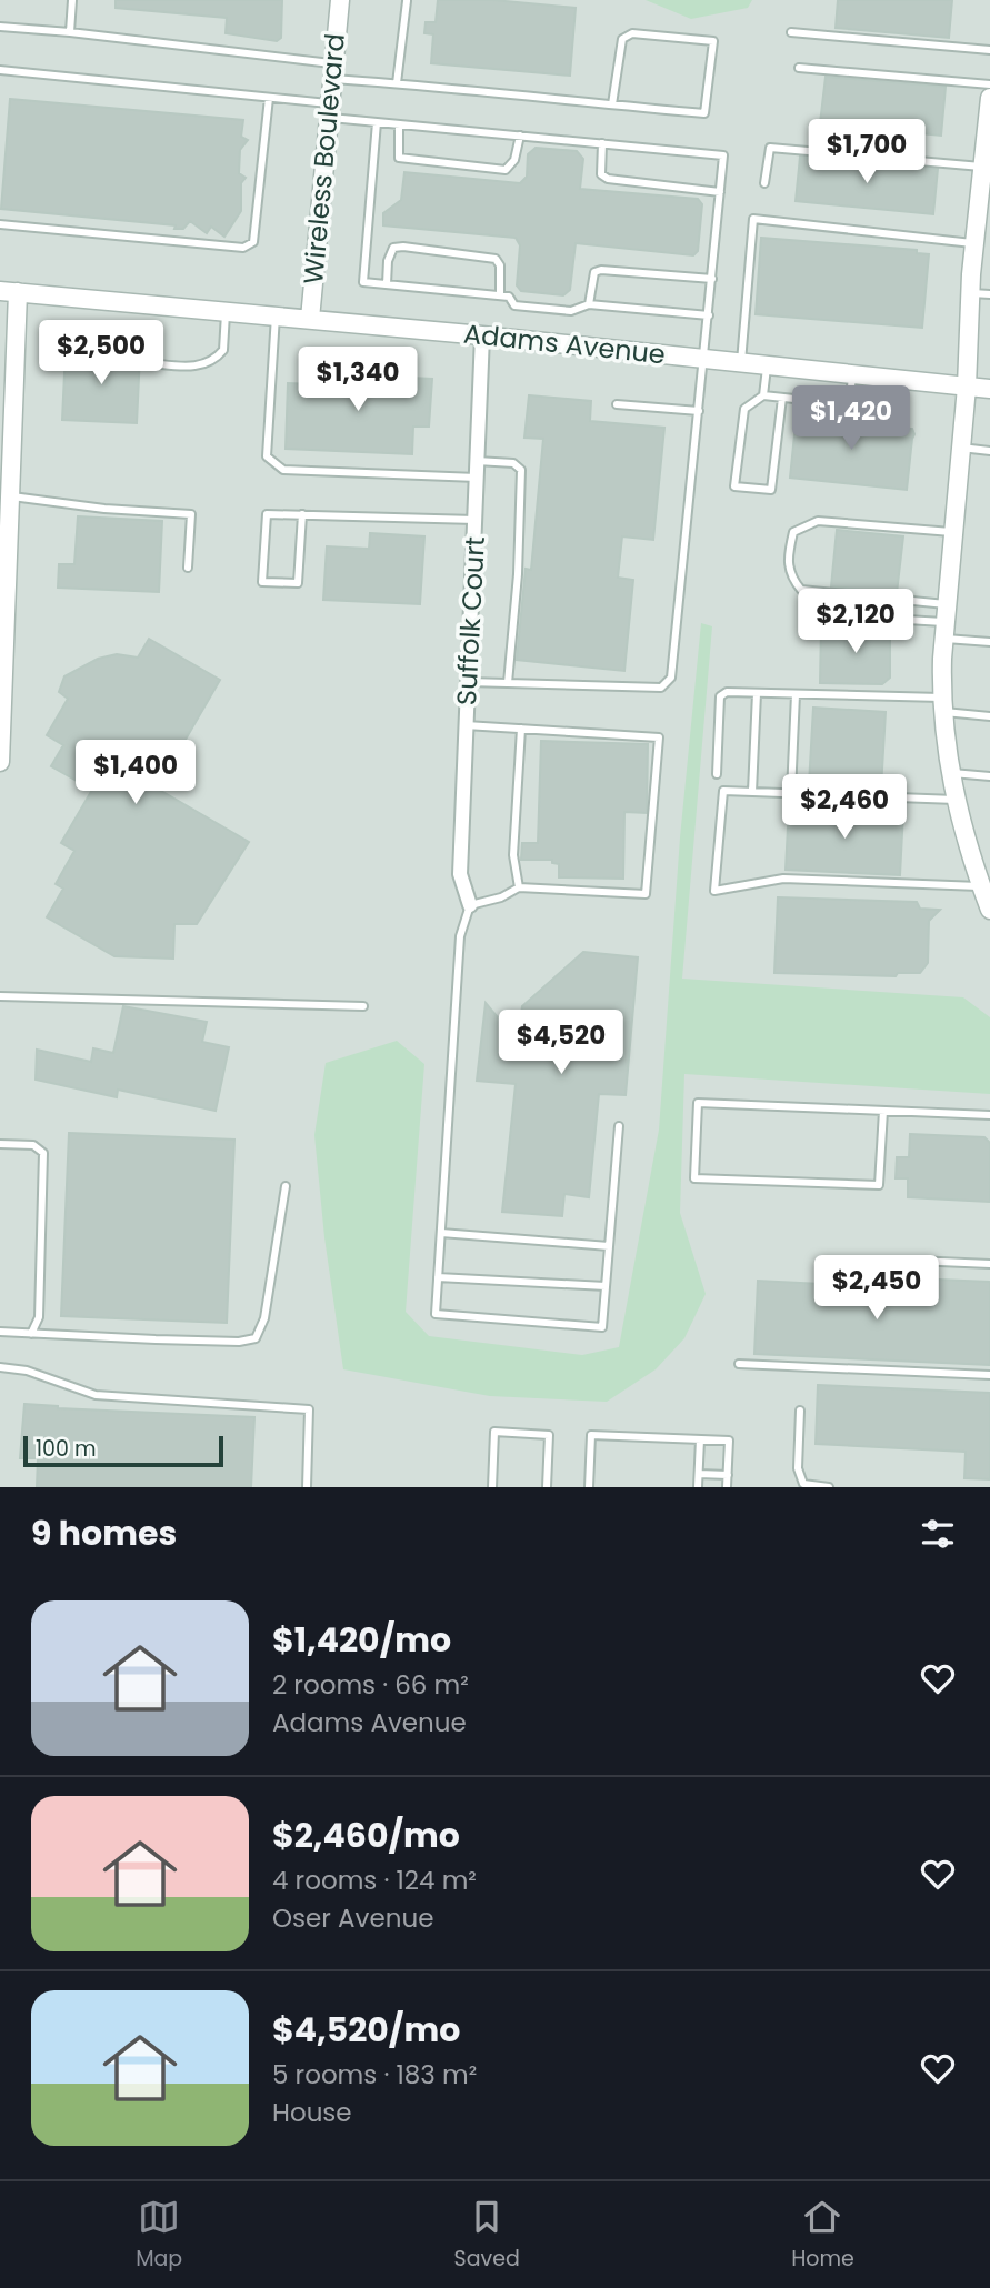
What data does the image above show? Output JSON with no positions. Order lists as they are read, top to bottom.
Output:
{
  "streets": {
    "street": ["Wireless Boulevard", "Adams Avenue", "Suffolk Court"]
  },
  "crossings": [
    ["Wireless Boulevard", "Adams Avenue"],
    ["Adams Avenue", "Suffolk Court"]
  ],
  "scale_bar": "100 m",
  "page": {
    "price": [
      "$1,700",
      "$2,500",
      "$1,340",
      "$1,420",
      "$2,120",
      "$1,400",
      "$2,460",
      "$4,520",
      "$2,450"
    ],
    "scale": "100 m",
    "heading": "9 homes",
    "list": [
      {
        "name": "$1,420/mo",
        "note": "2 rooms · 66 m² · Adams Avenue"
      },
      {
        "name": "$2,460/mo",
        "note": "4 rooms · 124 m² · Oser Avenue"
      },
      {
        "name": "$4,520/mo",
        "note": "5 rooms · 183 m² · House"
      }
    ],
    "tabs": ["Map", "Saved", "Home"]
  }
}
